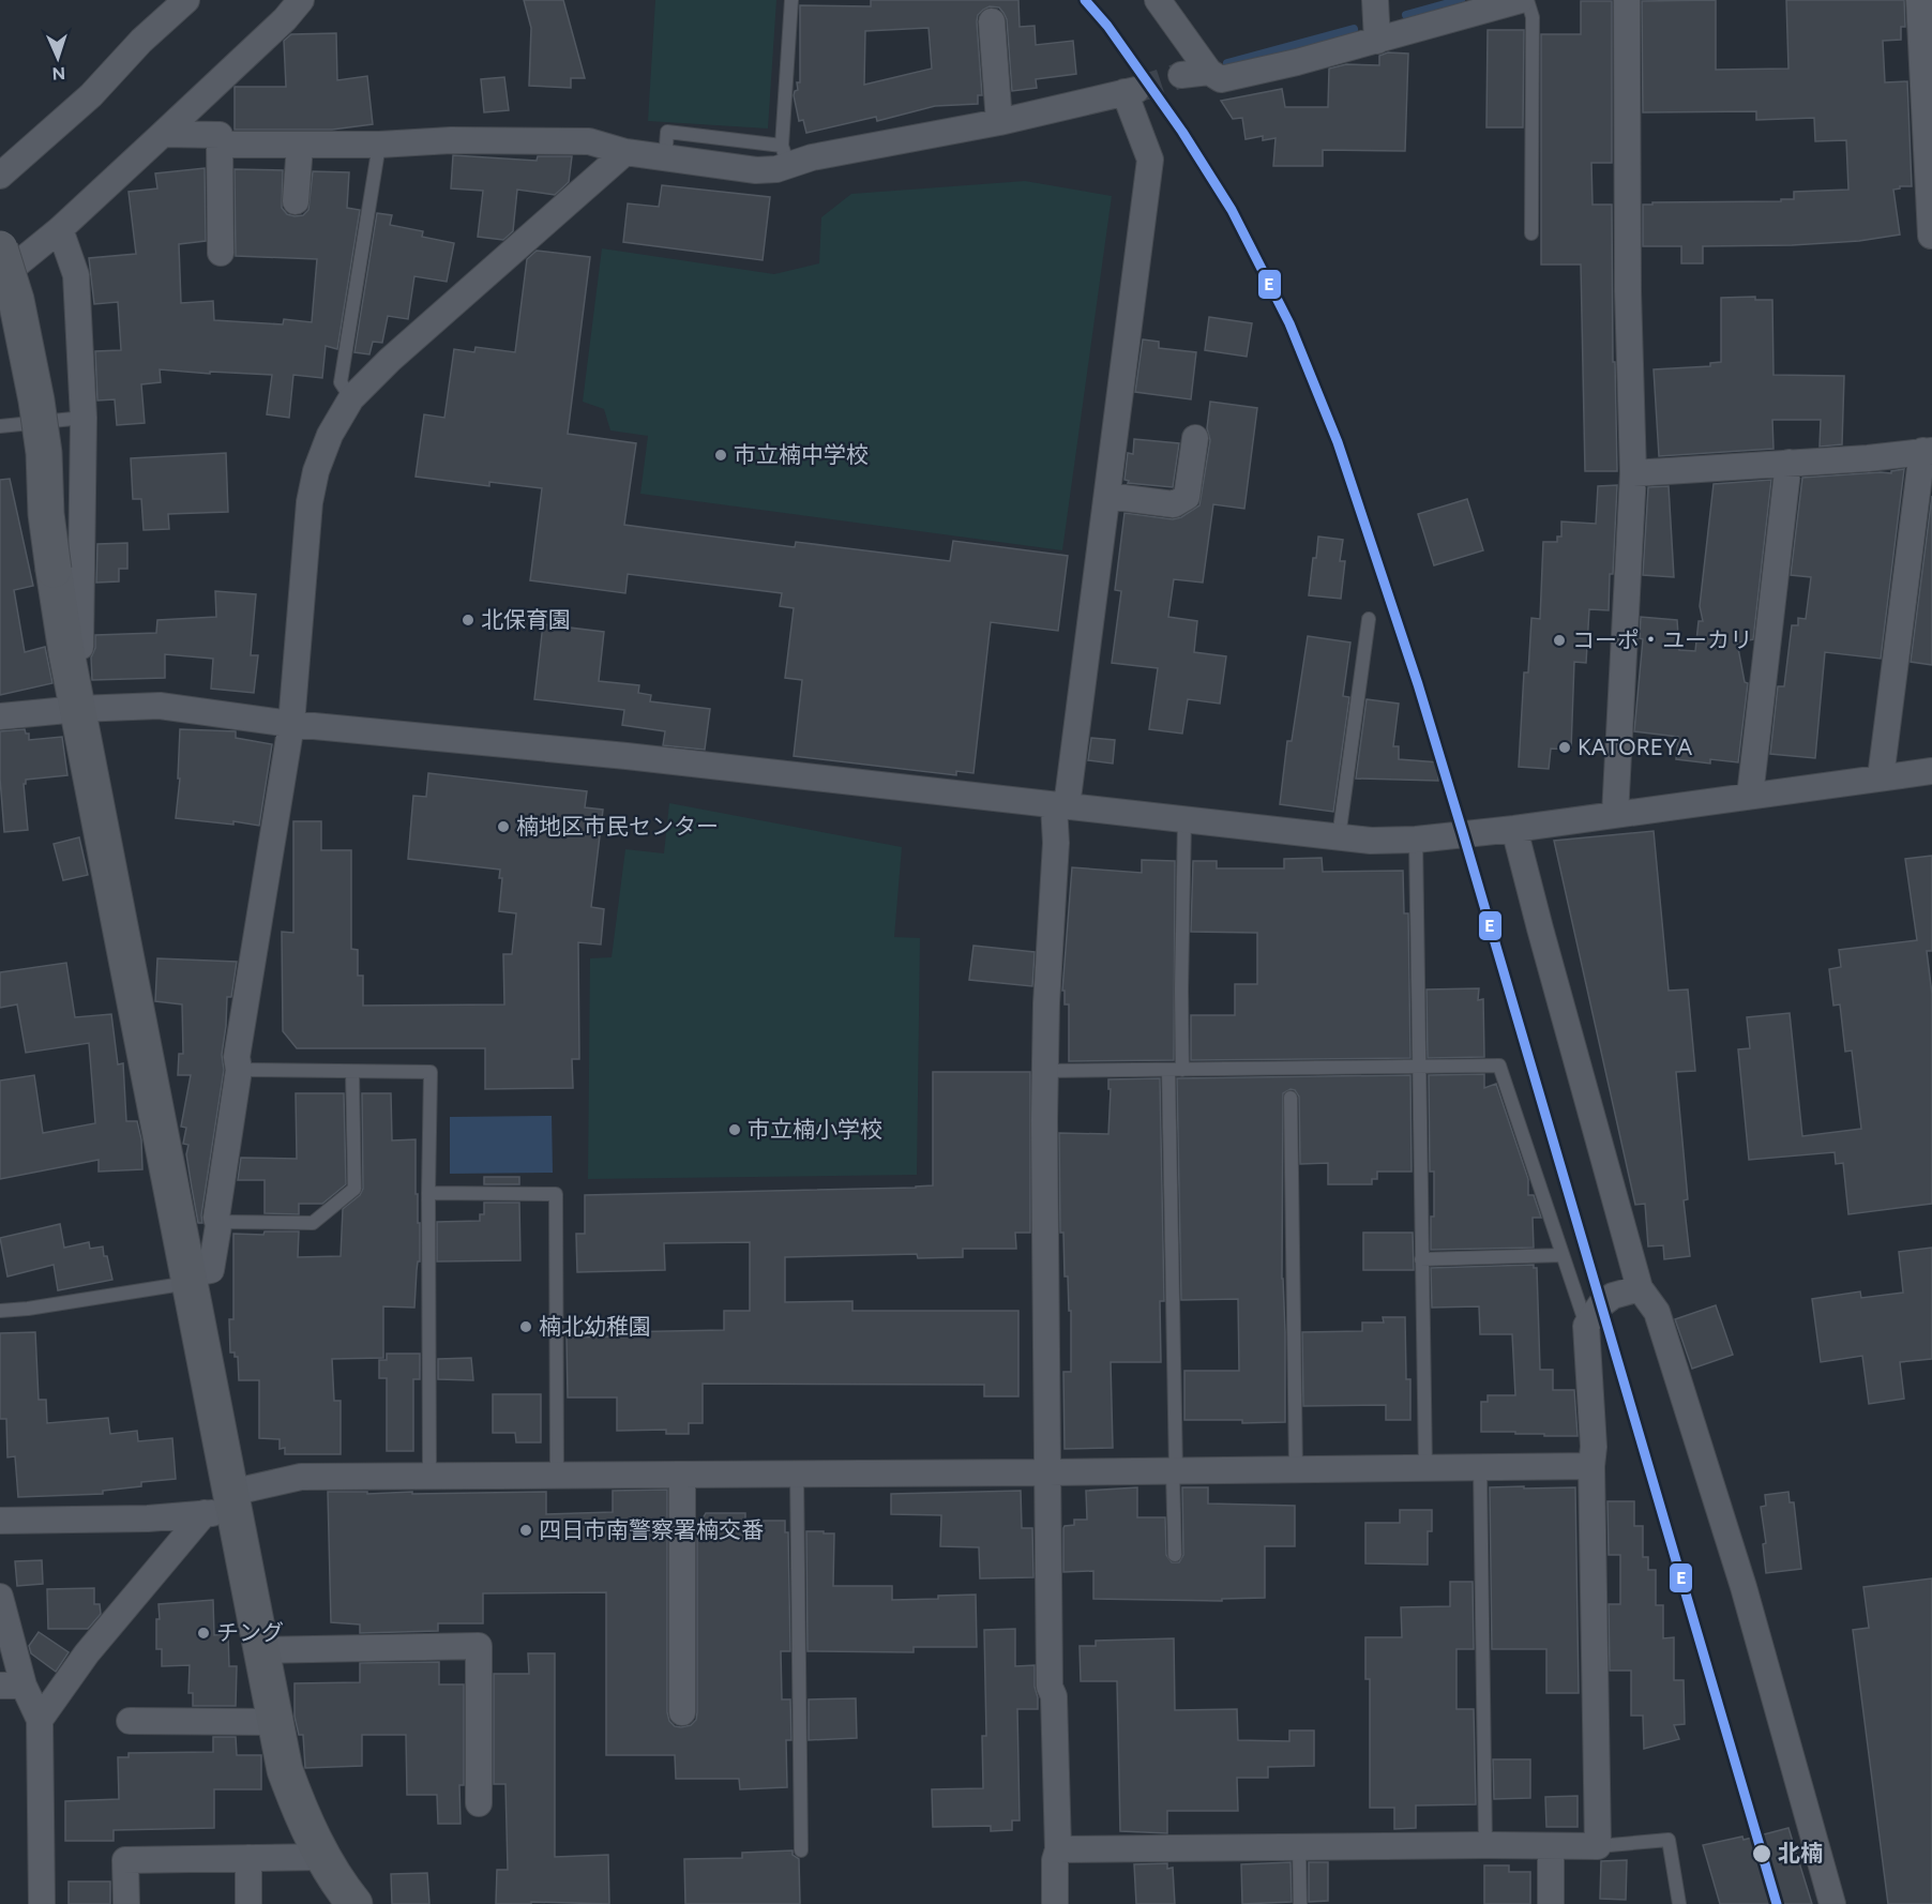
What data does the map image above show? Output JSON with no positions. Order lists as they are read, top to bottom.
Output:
{
  "places": [
    "市立楠中学校",
    "北保育園",
    "コーポ・ユーカリ",
    "KATOREYA",
    "楠地区市民センター",
    "市立楠小学校",
    "楠北幼稚園",
    "四日市南警察署楠交番",
    "チング",
    "北楠"
  ],
  "lines": ["transit line E"],
  "north": "bottom"
}
